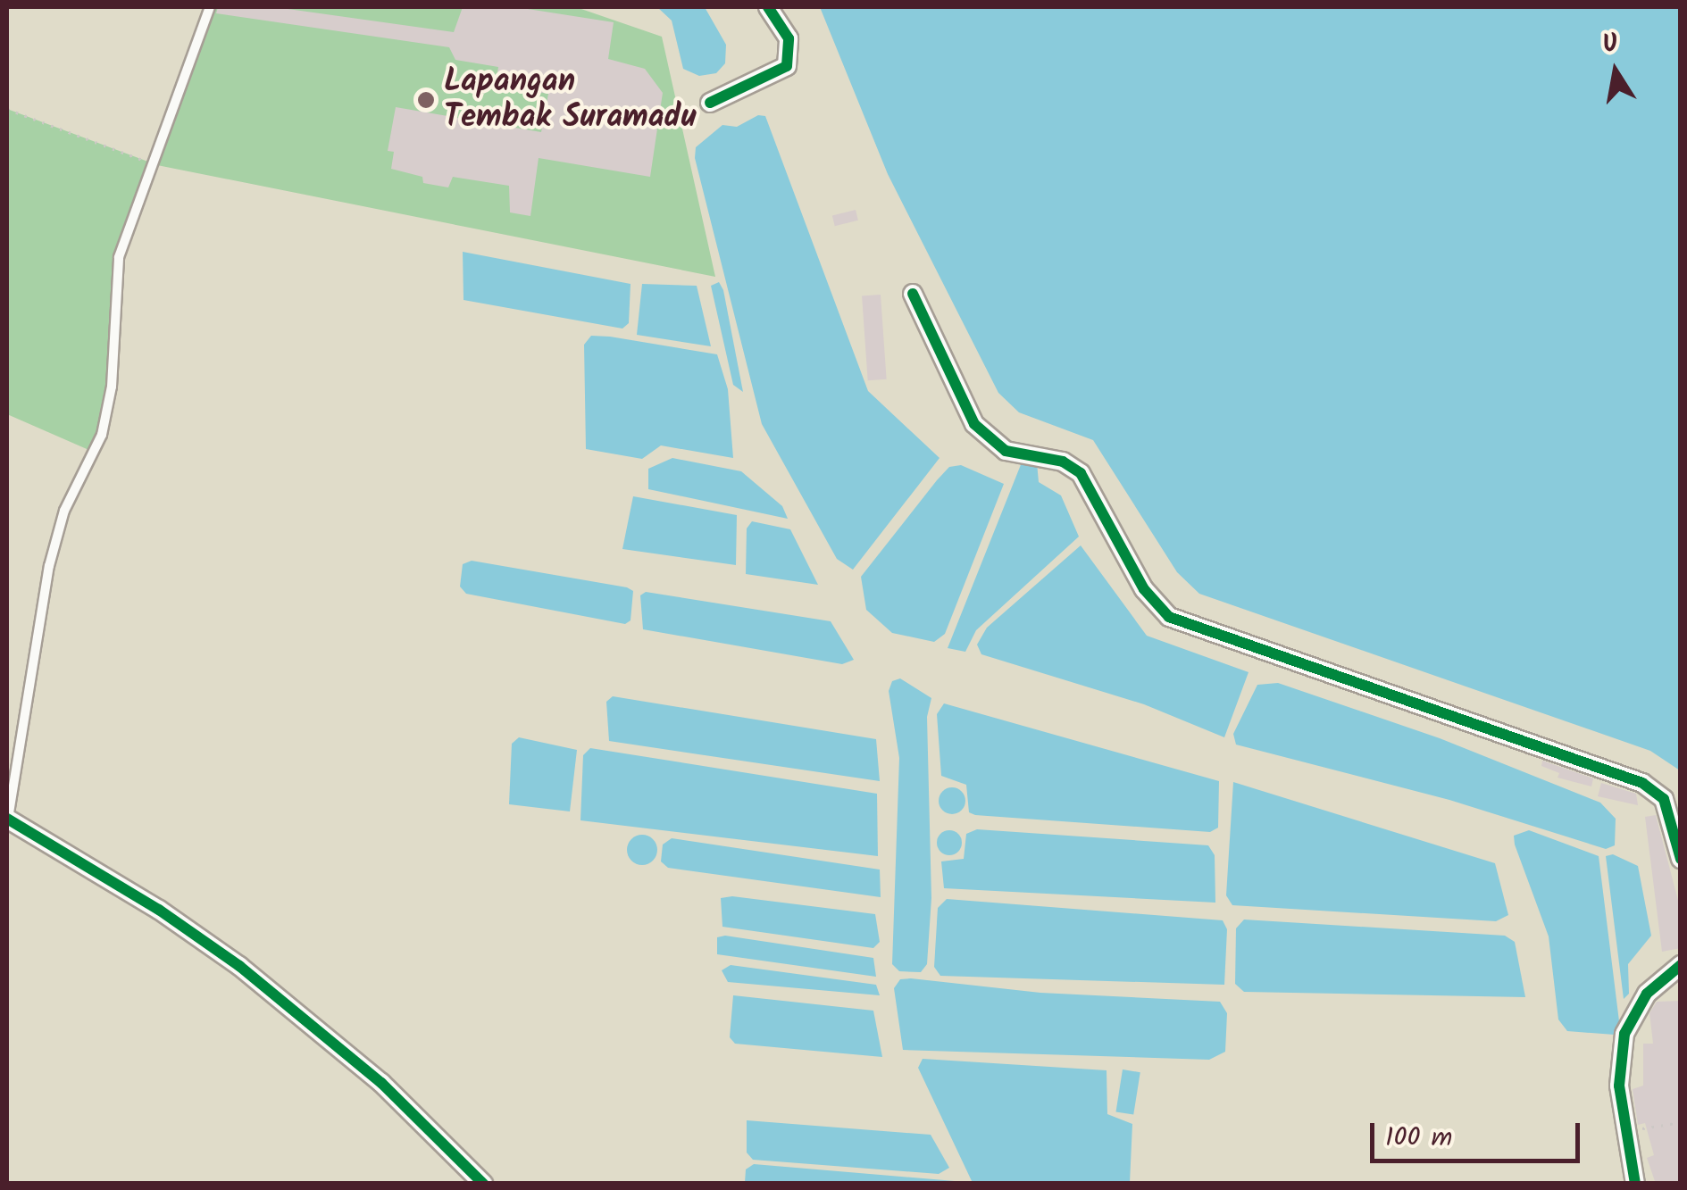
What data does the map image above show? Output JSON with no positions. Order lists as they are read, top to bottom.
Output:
{
  "places": ["Lapangan Tembak Suramadu"],
  "scale_bar": "100 m",
  "north": "top"
}
